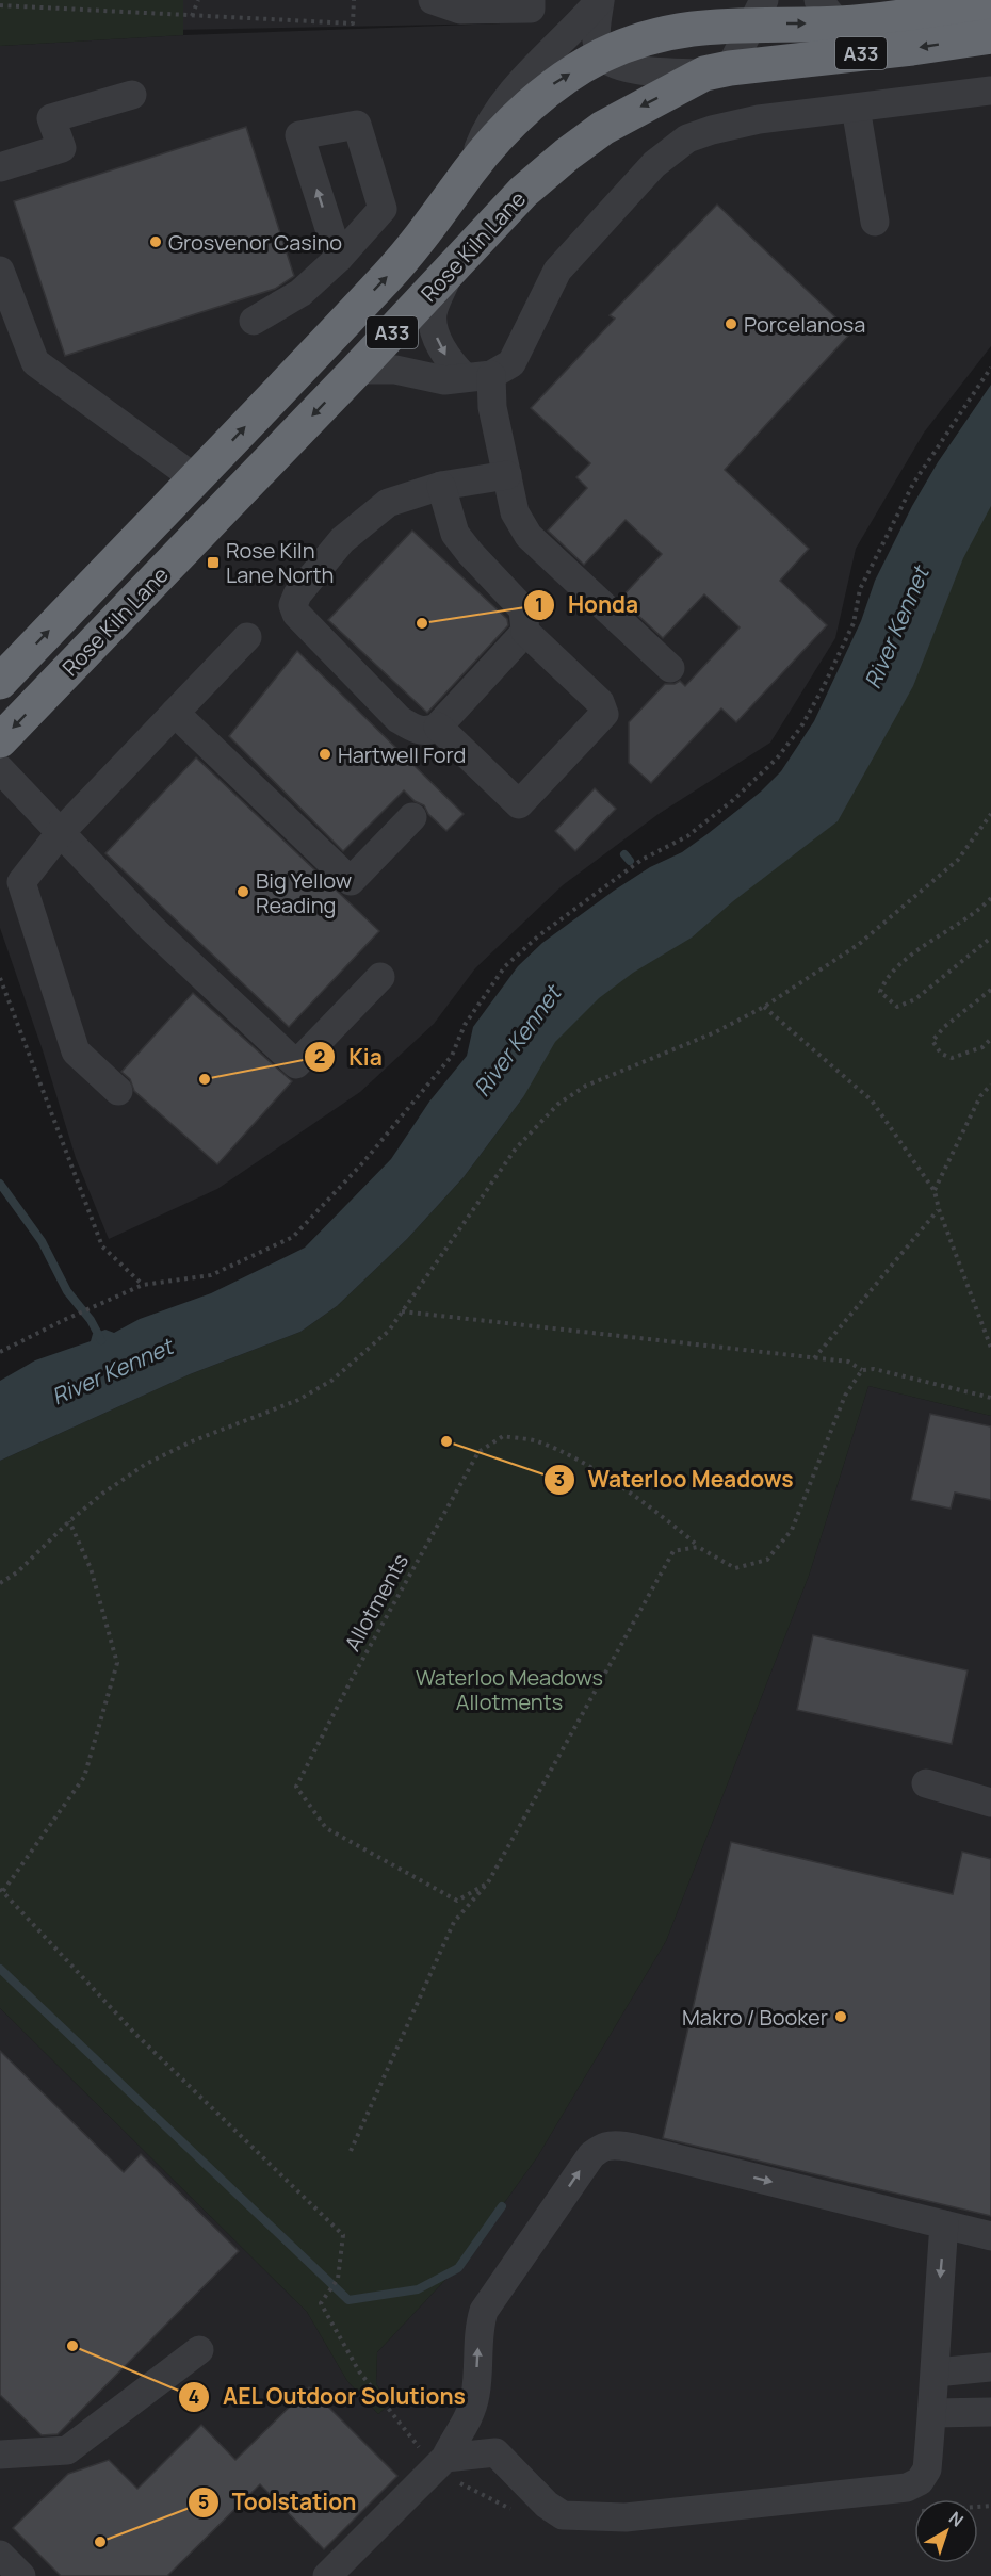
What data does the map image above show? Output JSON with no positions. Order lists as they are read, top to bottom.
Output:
{
  "streets": {
    "highway": ["A33", "Rose Kiln Lane"],
    "path": ["Allotments"]
  },
  "crossings": [
    ["A33", "Rose Kiln Lane"]
  ],
  "water": ["River Kennet"],
  "parks": ["Waterloo Meadows Allotments"],
  "places": {
    "other": [
      "Grosvenor Casino",
      "Porcelanosa",
      "Honda",
      "Hartwell Ford",
      "Big Yellow Reading",
      "Kia",
      "Waterloo Meadows",
      "Makro / Booker",
      "AEL Outdoor Solutions",
      "Toolstation"
    ],
    "transit": ["Rose Kiln Lane North"]
  },
  "north": "top right"
}
